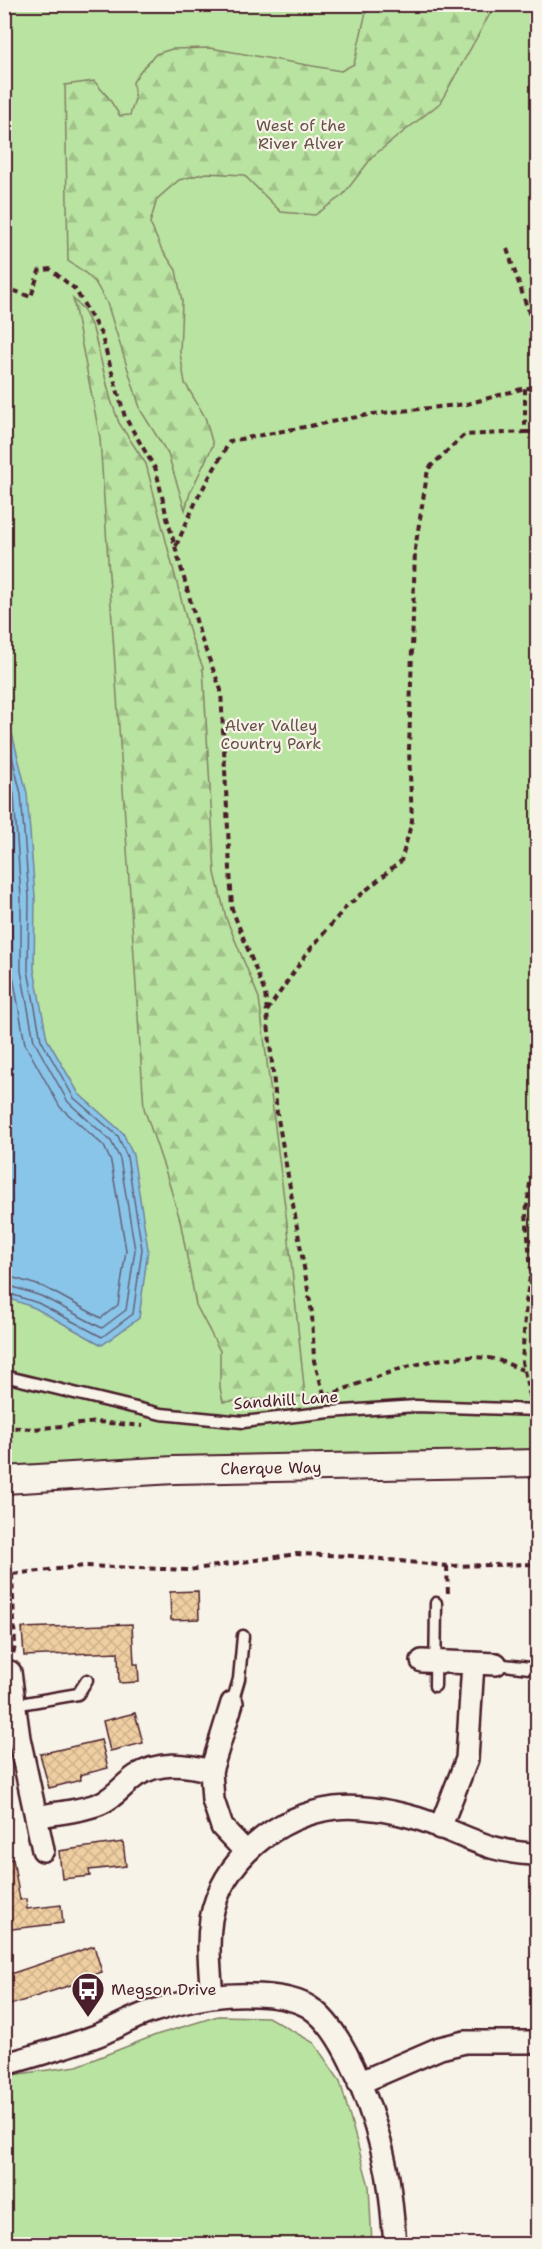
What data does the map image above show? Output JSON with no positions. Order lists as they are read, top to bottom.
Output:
{
  "streets": {
    "street": ["Cherque Way"],
    "lane": ["Sandhill Lane"]
  },
  "parks": ["West of the River Alver", "Alver Valley Country Park"],
  "places": {
    "bus stop": ["Megson Drive"]
  }
}
